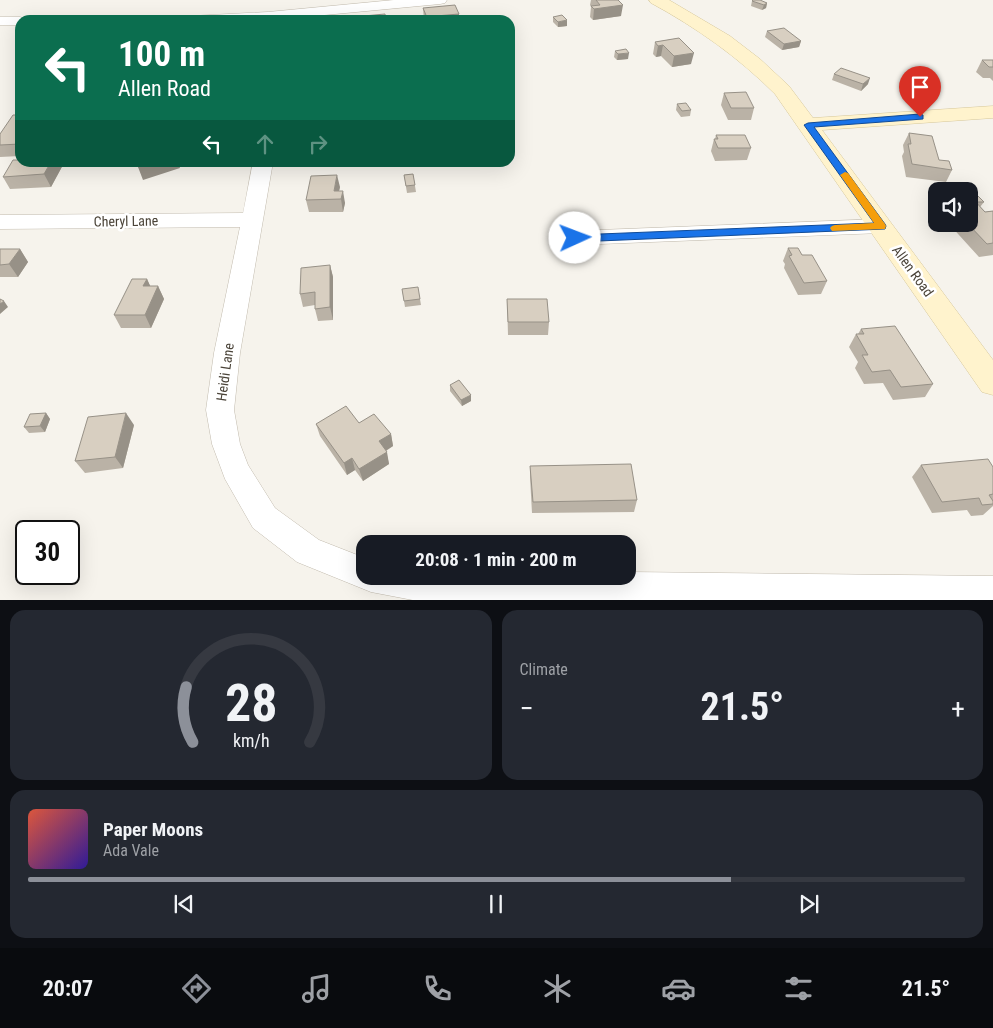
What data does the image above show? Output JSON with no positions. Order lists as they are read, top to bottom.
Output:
{
  "streets": {
    "street": ["Cheryl Lane", "Allen Road", "Heidi Lane"]
  },
  "crossings": [
    ["Cheryl Lane", "Heidi Lane"]
  ],
  "page": {
    "turn": ["100 m", "Allen Road"],
    "limit": "30",
    "trip": "20:08 · 1 min · 200 m",
    "tile": "Climate",
    "heat": ["−", "21.5°", "+"],
    "song": ["Paper Moons", "Ada Vale"],
    "tabs": ["20:07", "21.5°"],
    "gauge": ["28", "km/h"]
  }
}
